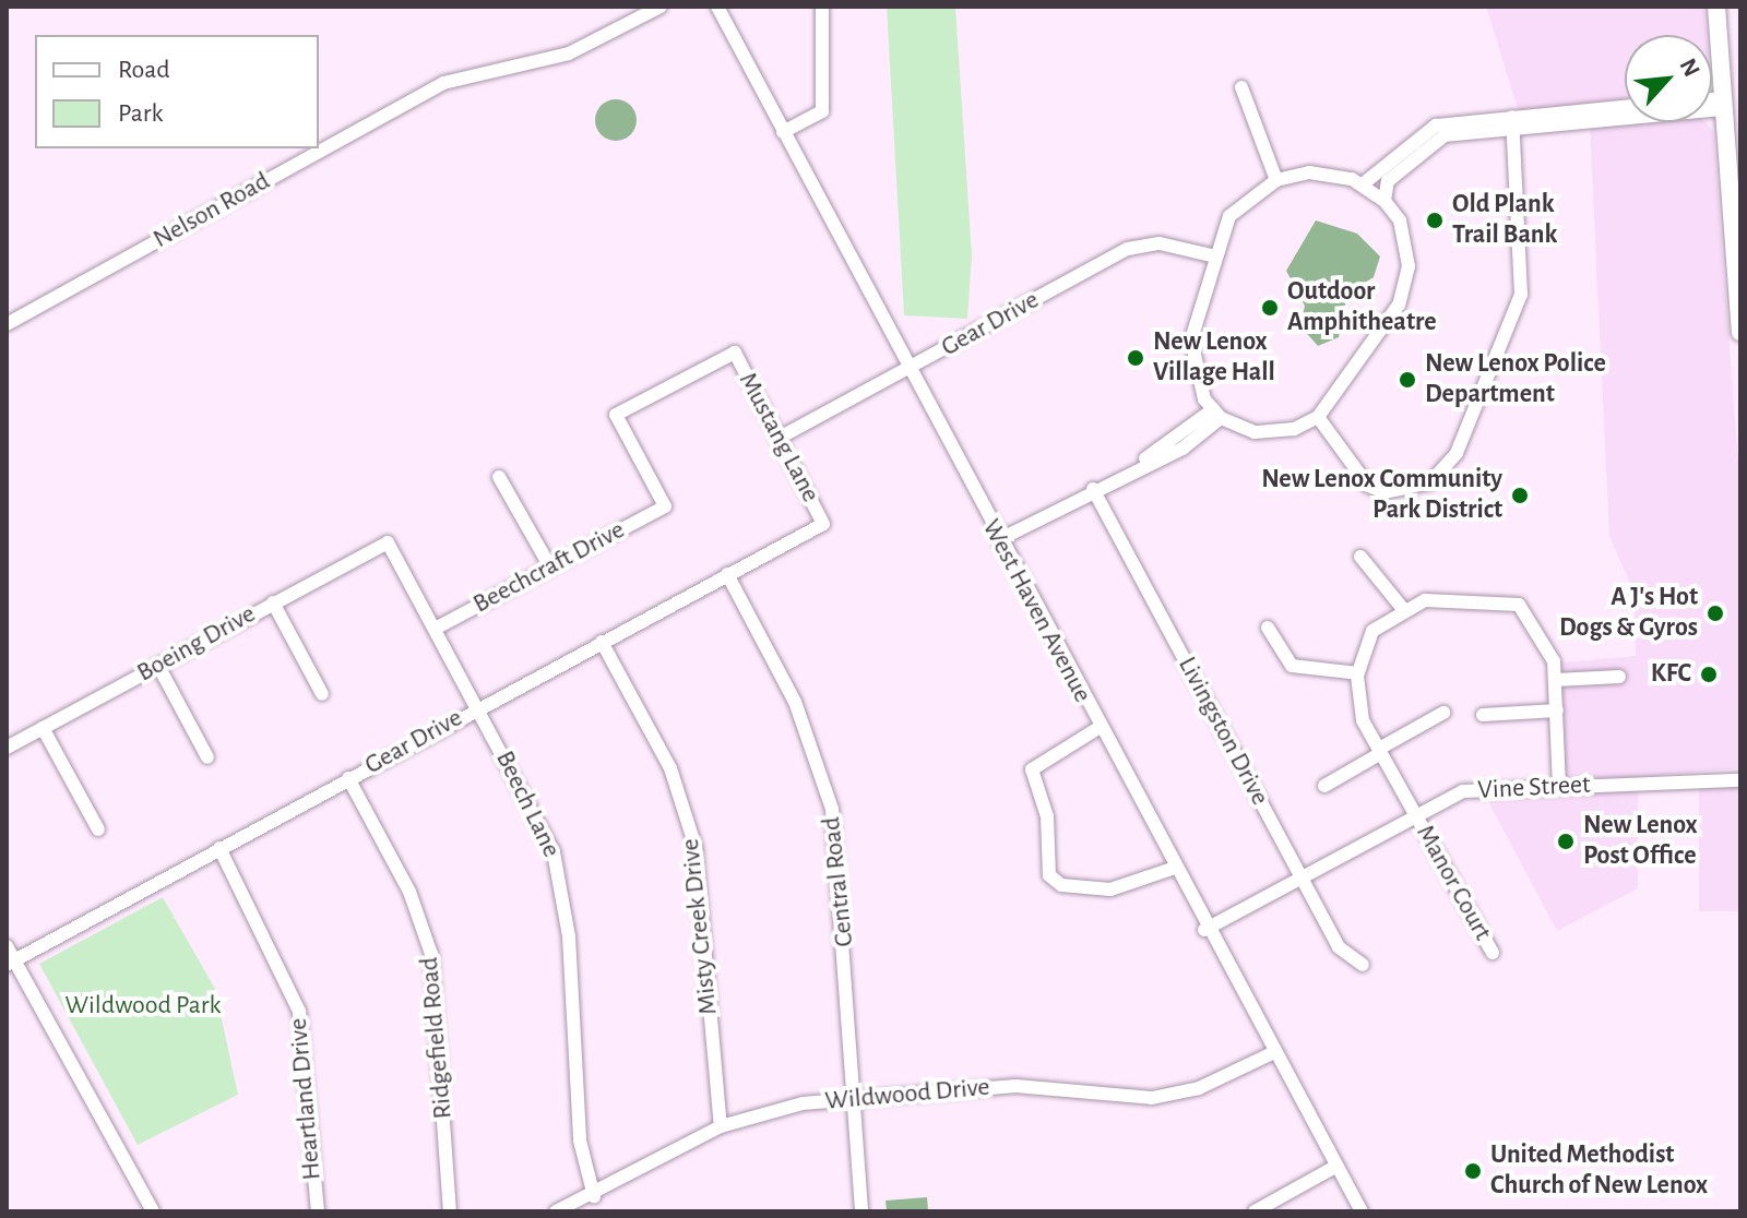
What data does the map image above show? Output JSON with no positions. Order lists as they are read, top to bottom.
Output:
{
  "streets": {
    "street": [
      "Nelson Road",
      "Gear Drive",
      "Mustang Lane",
      "Beechcraft Drive",
      "West Haven Avenue",
      "Boeing Drive",
      "Livingston Drive",
      "Vine Street",
      "Beech Lane",
      "Central Road",
      "Manor Court",
      "Misty Creek Drive",
      "Ridgefield Road",
      "Wildwood Drive",
      "Heartland Drive"
    ]
  },
  "crossings": [
    ["Gear Drive", "Mustang Lane"],
    ["Gear Drive", "West Haven Avenue"],
    ["Gear Drive", "Beech Lane"],
    ["Gear Drive", "Central Road"],
    ["Gear Drive", "Misty Creek Drive"],
    ["Gear Drive", "Ridgefield Road"],
    ["Gear Drive", "Heartland Drive"],
    ["Mustang Lane", "Beechcraft Drive"],
    ["Beechcraft Drive", "Beech Lane"],
    ["West Haven Avenue", "Vine Street"],
    ["West Haven Avenue", "Wildwood Drive"],
    ["Boeing Drive", "Beech Lane"],
    ["Livingston Drive", "Vine Street"],
    ["Vine Street", "Manor Court"],
    ["Beech Lane", "Wildwood Drive"],
    ["Central Road", "Wildwood Drive"],
    ["Misty Creek Drive", "Wildwood Drive"]
  ],
  "parks": ["Wildwood Park"],
  "places": [
    "Old Plank Trail Bank",
    "Outdoor Amphitheatre",
    "New Lenox Village Hall",
    "New Lenox Police Department",
    "New Lenox Community Park District",
    "A J's Hot Dogs & Gyros",
    "KFC",
    "New Lenox Post Office",
    "United Methodist Church of New Lenox"
  ],
  "legend": ["Road", "Park"],
  "north": "top right"
}
